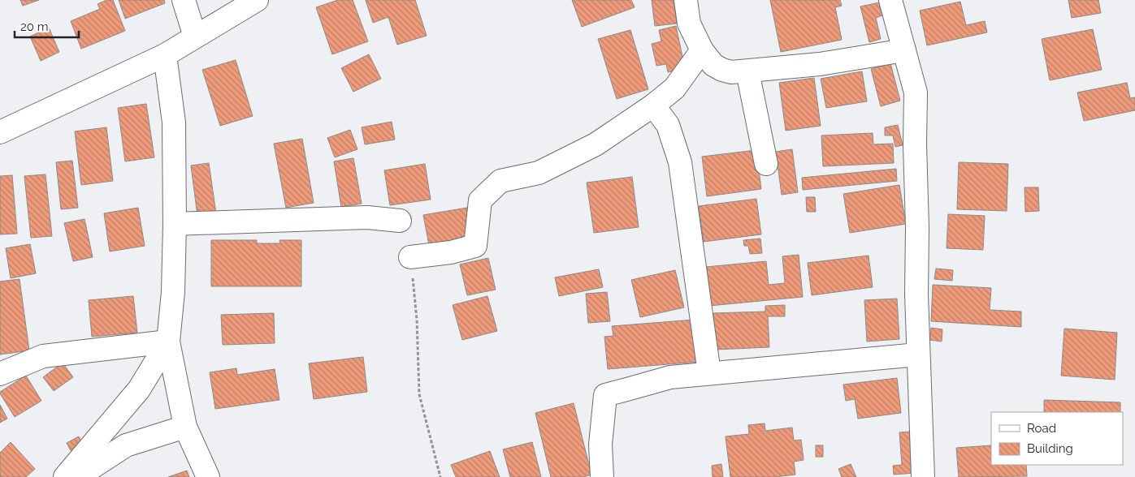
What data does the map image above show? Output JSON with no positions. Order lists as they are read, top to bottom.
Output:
{
  "legend": ["Road", "Building"],
  "scale_bar": "20 m"
}
